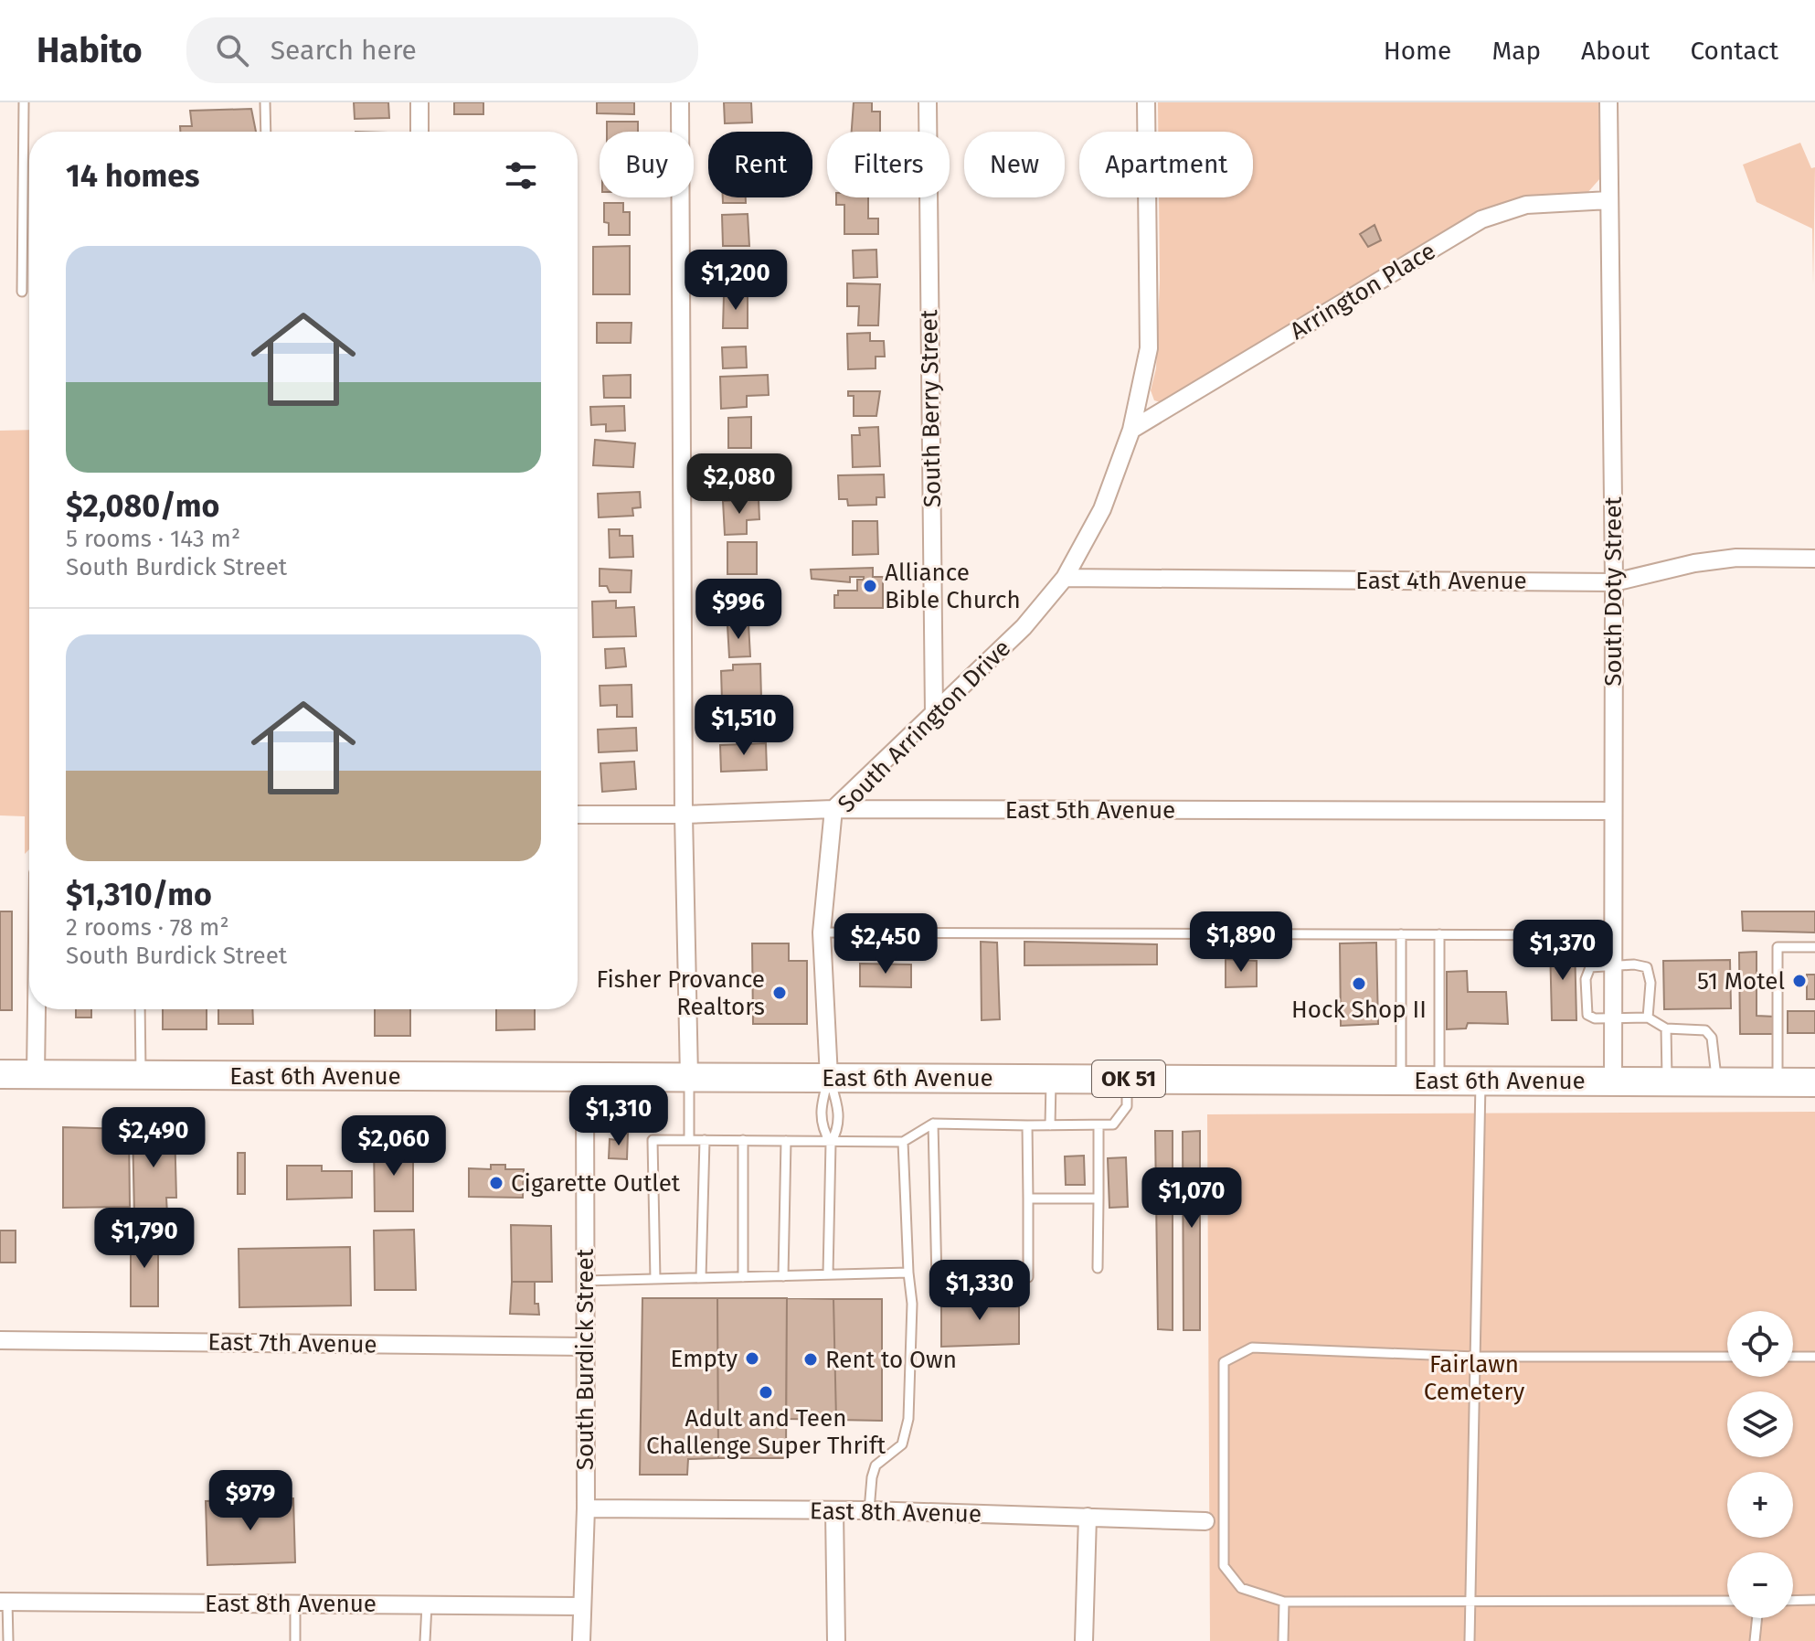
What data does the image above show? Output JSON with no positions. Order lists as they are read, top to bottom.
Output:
{
  "streets": {
    "main road": ["East 6th Avenue", "OK 51"],
    "street": [
      "Arrington Place",
      "South Berry Street",
      "East 4th Avenue",
      "South Doty Street",
      "South Arrington Drive",
      "East 5th Avenue",
      "East 7th Avenue",
      "South Burdick Street",
      "East 8th Avenue"
    ]
  },
  "crossings": [
    ["Arrington Place", "South Doty Street"],
    ["Arrington Place", "South Arrington Drive"],
    ["South Berry Street", "South Arrington Drive"],
    ["East 4th Avenue", "South Doty Street"],
    ["East 4th Avenue", "South Arrington Drive"],
    ["South Doty Street", "East 5th Avenue"],
    ["South Doty Street", "East 6th Avenue"],
    ["South Arrington Drive", "East 5th Avenue"],
    ["South Arrington Drive", "East 6th Avenue"],
    ["East 6th Avenue", "South Burdick Street"],
    ["East 7th Avenue", "South Burdick Street"],
    ["South Burdick Street", "East 8th Avenue"]
  ],
  "parks": ["Fairlawn Cemetery"],
  "places": [
    "Alliance Bible Church",
    "51 Motel",
    "Hock Shop II",
    "Fisher Provance Realtors",
    "Cigarette Outlet",
    "Empty",
    "Rent to Own",
    "Adult and Teen Challenge Super Thrift"
  ],
  "page": {
    "header": "Habito",
    "search": "Search here",
    "nav": [
      "Home",
      "Map",
      "About",
      "Contact"
    ],
    "chip": [
      "Buy",
      "Rent",
      "Filters",
      "New",
      "Apartment"
    ],
    "heading": "14 homes",
    "list": [
      {
        "name": "$2,080/mo",
        "note": "5 rooms · 143 m² · South Burdick Street"
      },
      {
        "name": "$1,310/mo",
        "note": "2 rooms · 78 m² · South Burdick Street"
      }
    ],
    "price": [
      "$1,200",
      "$2,080",
      "$996",
      "$1,510",
      "$1,890",
      "$2,450",
      "$1,370",
      "$1,310",
      "$2,490",
      "$2,060",
      "$1,070",
      "$1,790",
      "$1,330",
      "$979"
    ],
    "map_buttons": ["+", "−"]
  }
}
